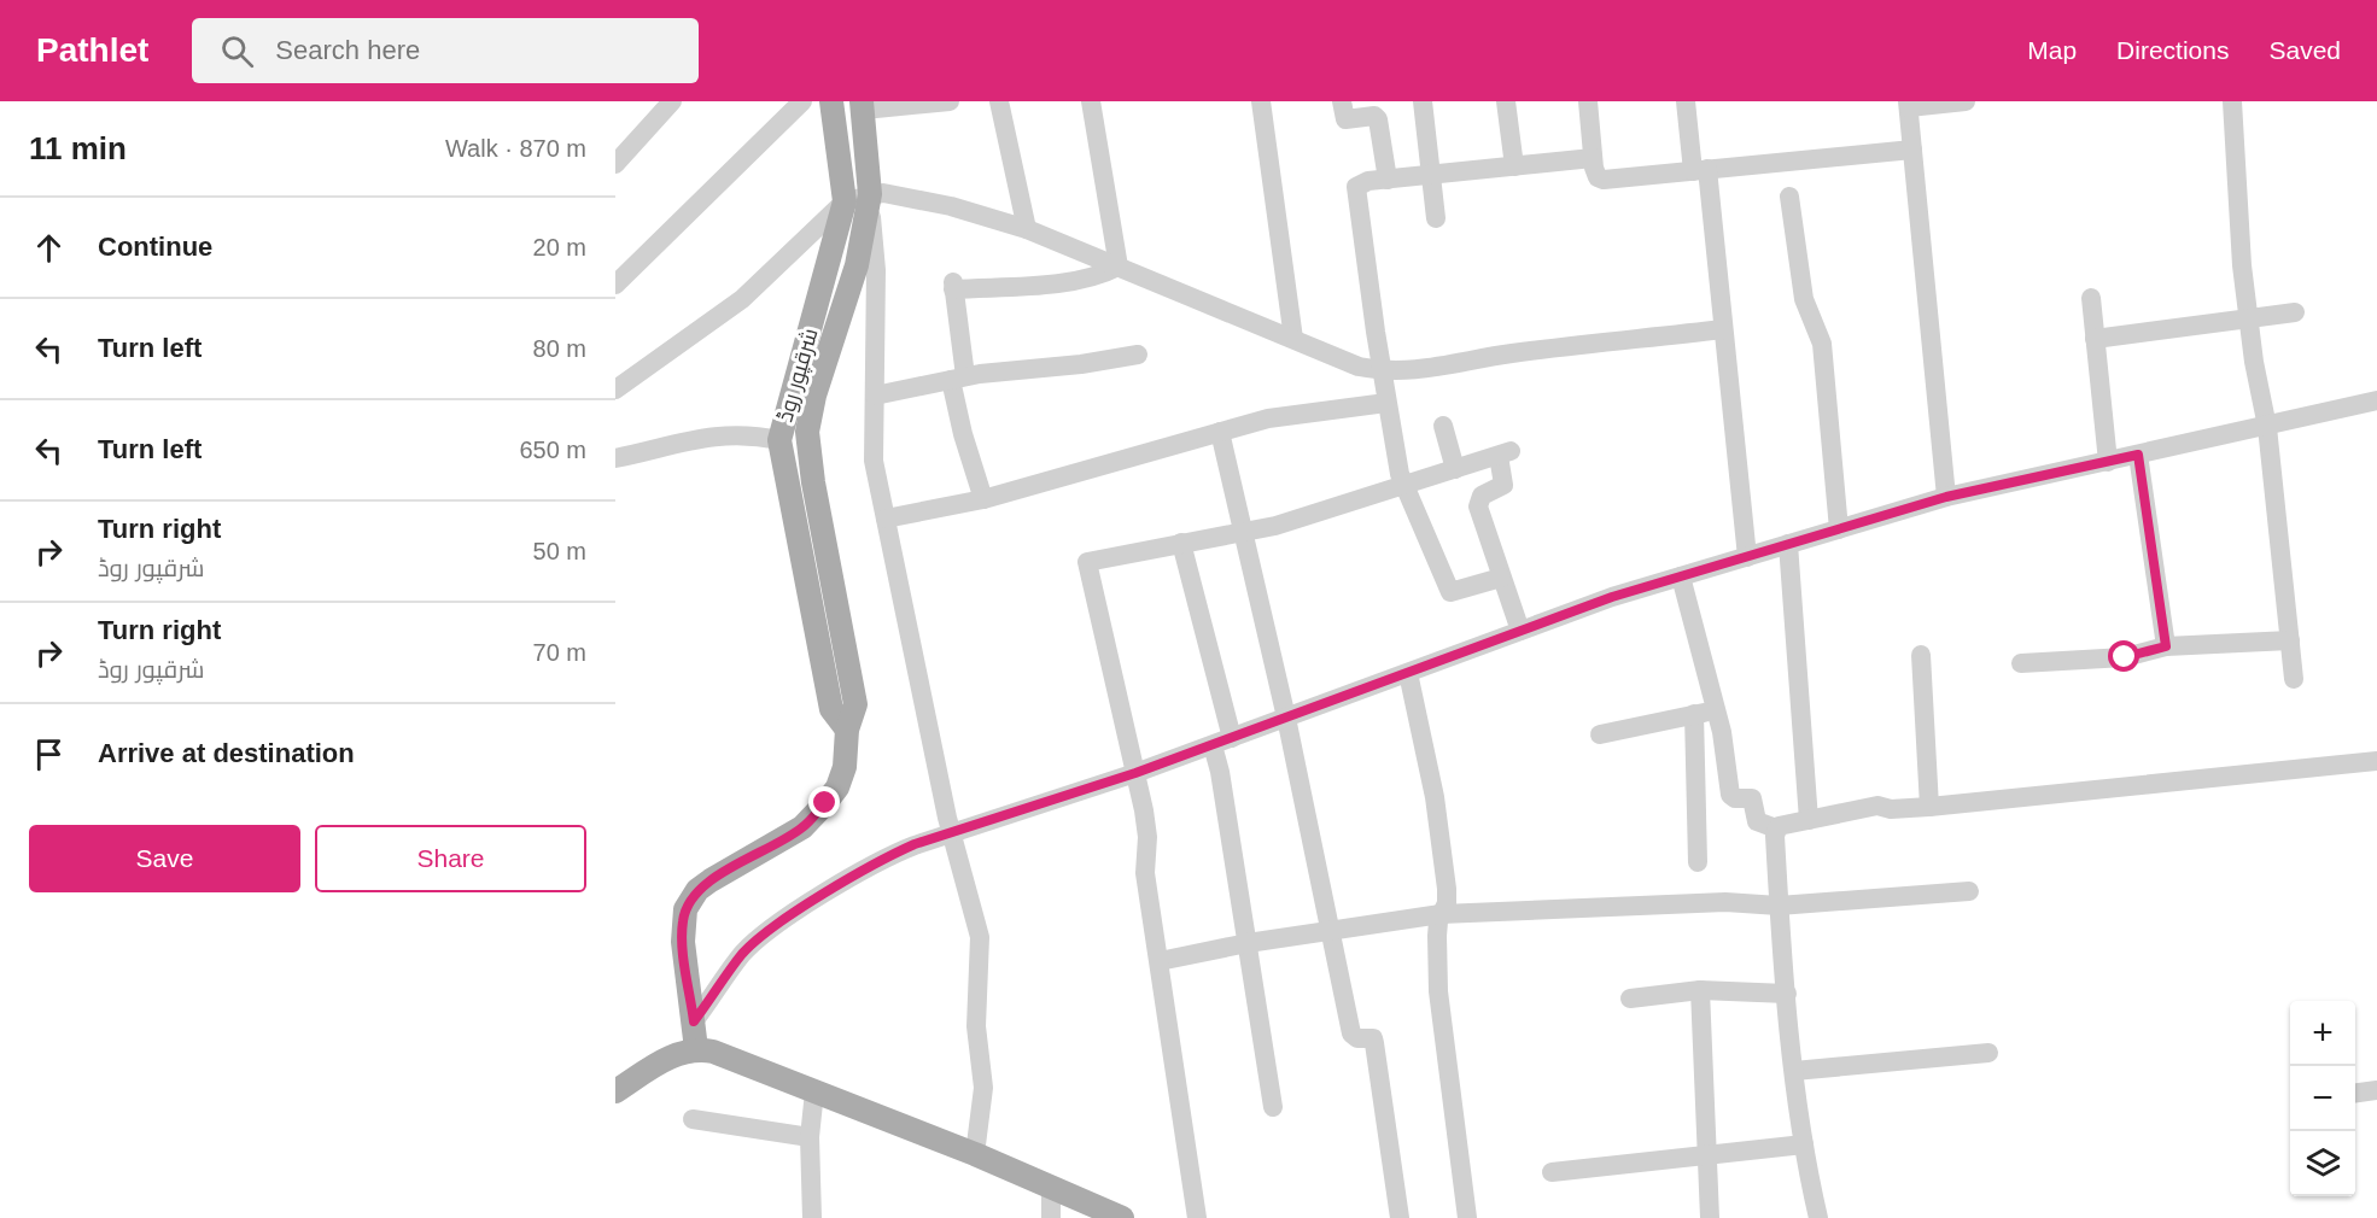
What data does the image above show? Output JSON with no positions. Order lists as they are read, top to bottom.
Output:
{
  "streets": {
    "main road": ["شرقپور روڈ"]
  },
  "page": {
    "header": "Pathlet",
    "search": "Search here",
    "nav": ["Map", "Directions", "Saved"],
    "heading": ["11 min", "Walk · 870 m"],
    "list": [
      ["Continue", "20 m"],
      ["Turn left", "80 m"],
      ["Turn left", "650 m"],
      ["Turn right", "شرقپور روڈ", "50 m"],
      ["Turn right", "شرقپور روڈ", "70 m"],
      "Arrive at destination"
    ],
    "buttons": ["Save", "Share"],
    "map_buttons": ["+", "−"]
  }
}
